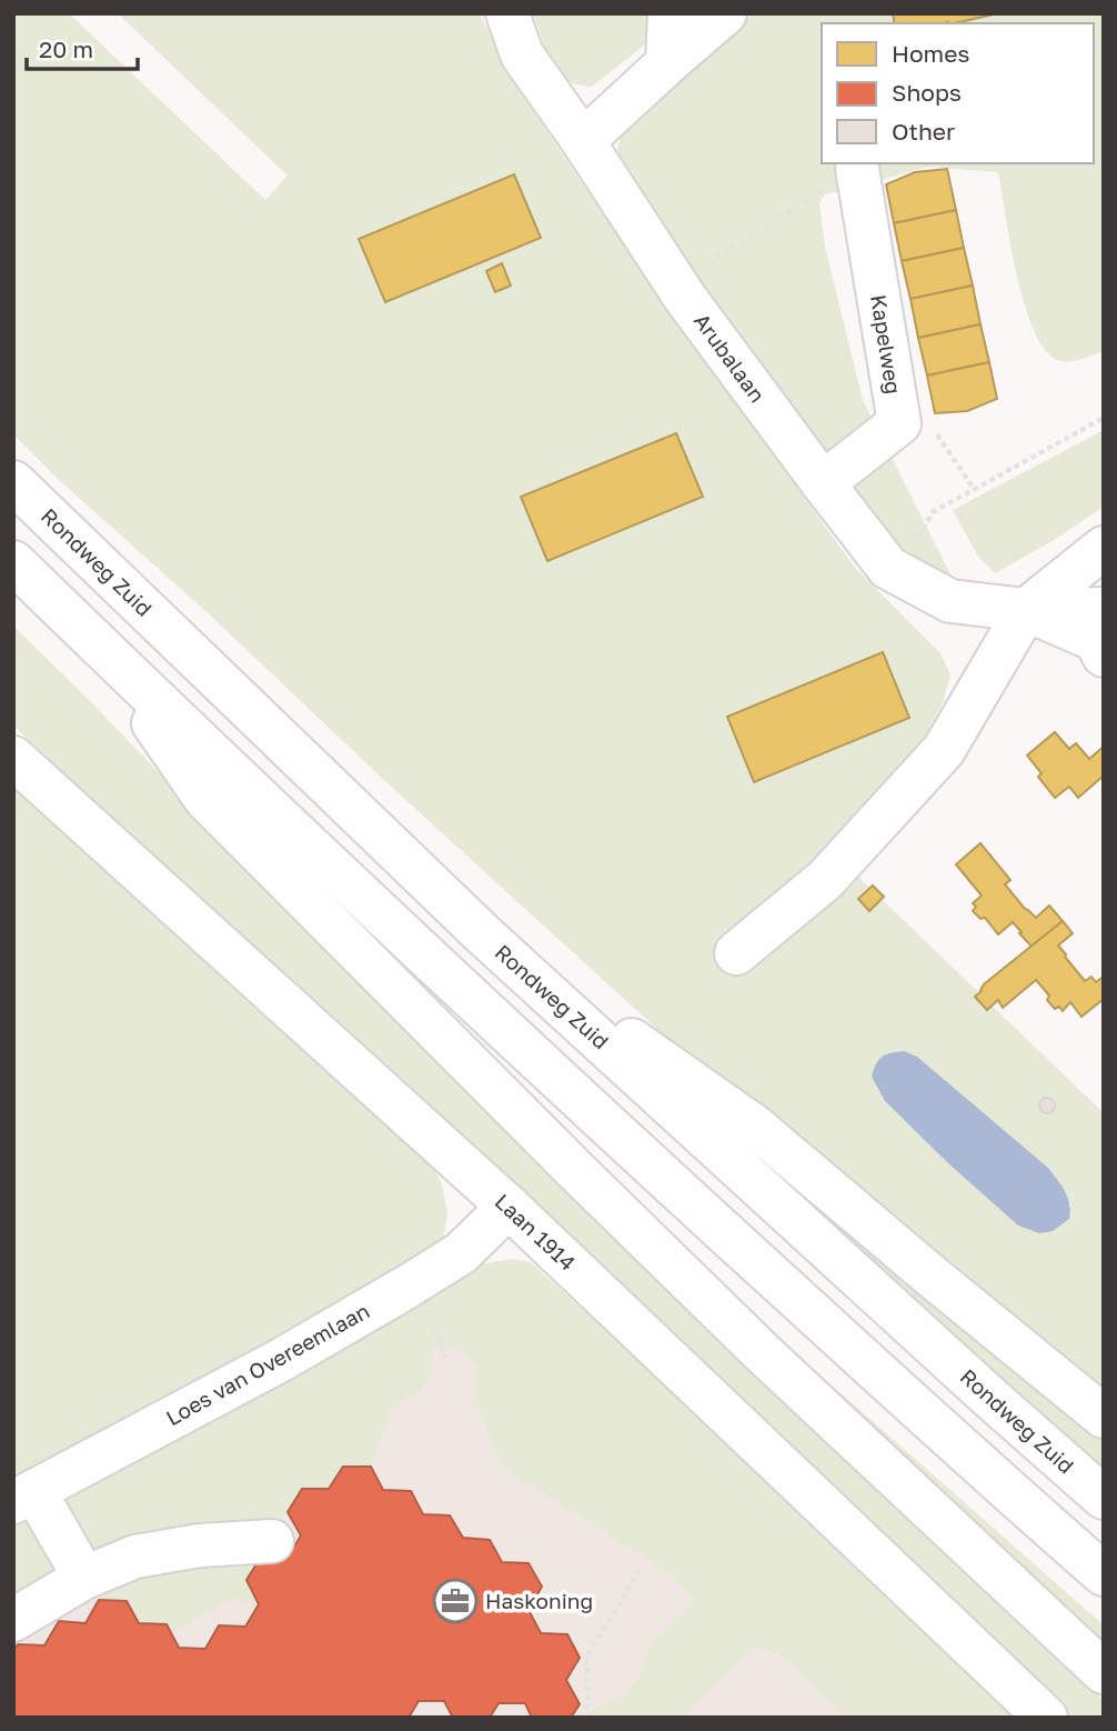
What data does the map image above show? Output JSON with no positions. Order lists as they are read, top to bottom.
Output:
{
  "streets": {
    "main road": [
      "Kapelweg",
      "Arubalaan",
      "Rondweg Zuid",
      "Laan 1914",
      "Loes van Overeemlaan"
    ]
  },
  "crossings": [
    ["Kapelweg", "Arubalaan"],
    ["Laan 1914", "Loes van Overeemlaan"]
  ],
  "places": {
    "office": ["Haskoning"]
  },
  "legend": ["Homes", "Shops", "Other"],
  "scale_bar": "20 m"
}
